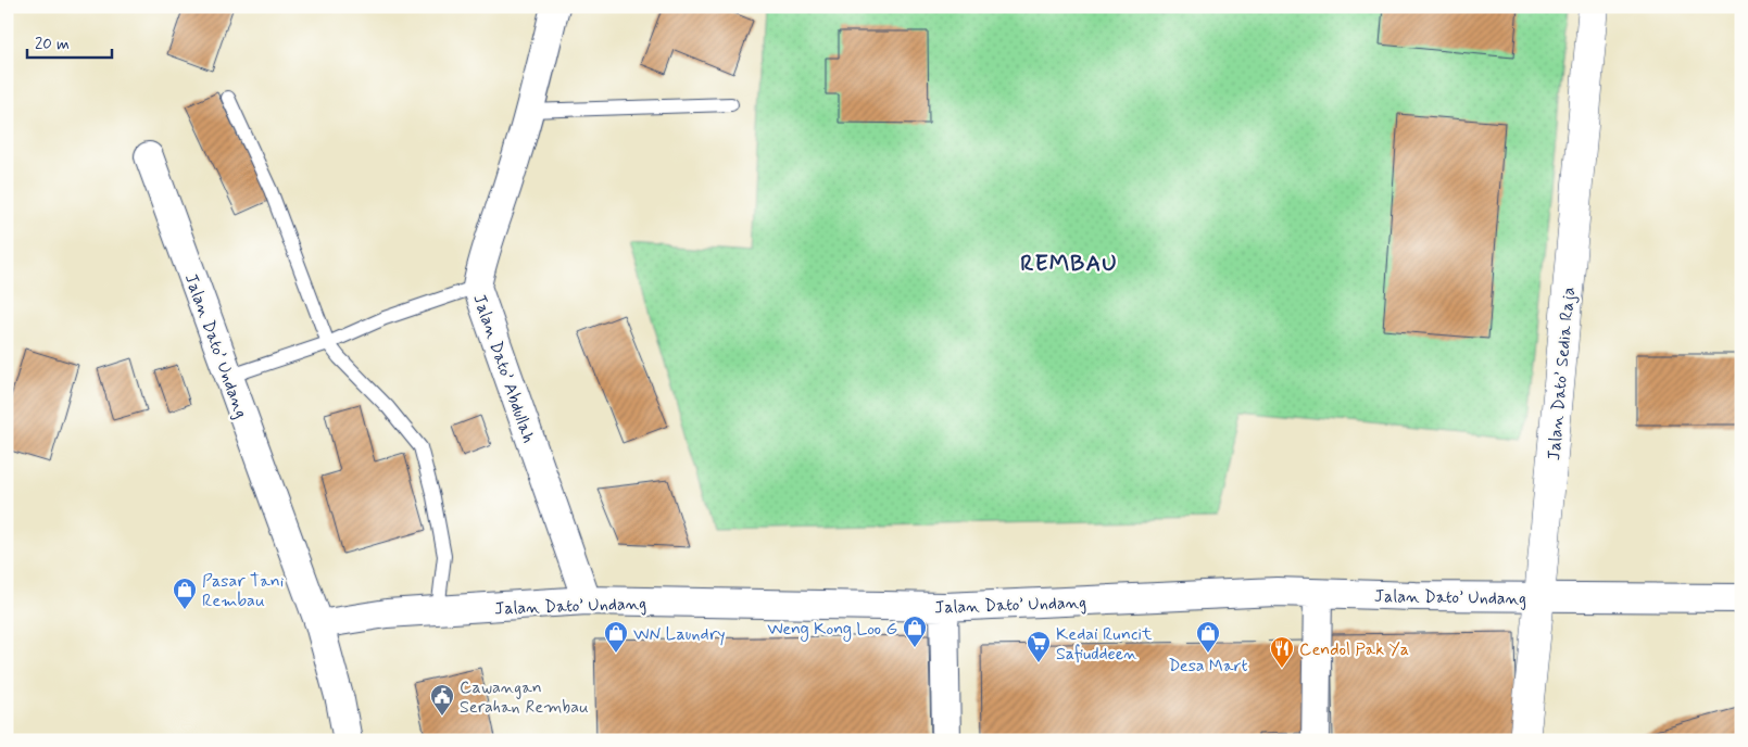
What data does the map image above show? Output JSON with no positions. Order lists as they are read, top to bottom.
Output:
{
  "streets": {
    "street": ["Jalan Dato’ Undang", "Jalan Dato’ Abdullah", "Jalan Dato’ Sedia Raja"]
  },
  "crossings": [
    ["Jalan Dato’ Undang", "Jalan Dato’ Abdullah"],
    ["Jalan Dato’ Undang", "Jalan Dato’ Sedia Raja"]
  ],
  "districts": ["REMBAU"],
  "places": {
    "shop": [
      "Pasar Tani Rembau",
      "Weng Kong Loo G",
      "WN Laundry",
      "Desa Mart"
    ],
    "supermarket": ["Kedai Runcit Safiuddeen"],
    "restaurant": ["Cendol Pak Ya"],
    "public building": ["Cawangan Serahan Rembau"]
  },
  "scale_bar": "20 m"
}
